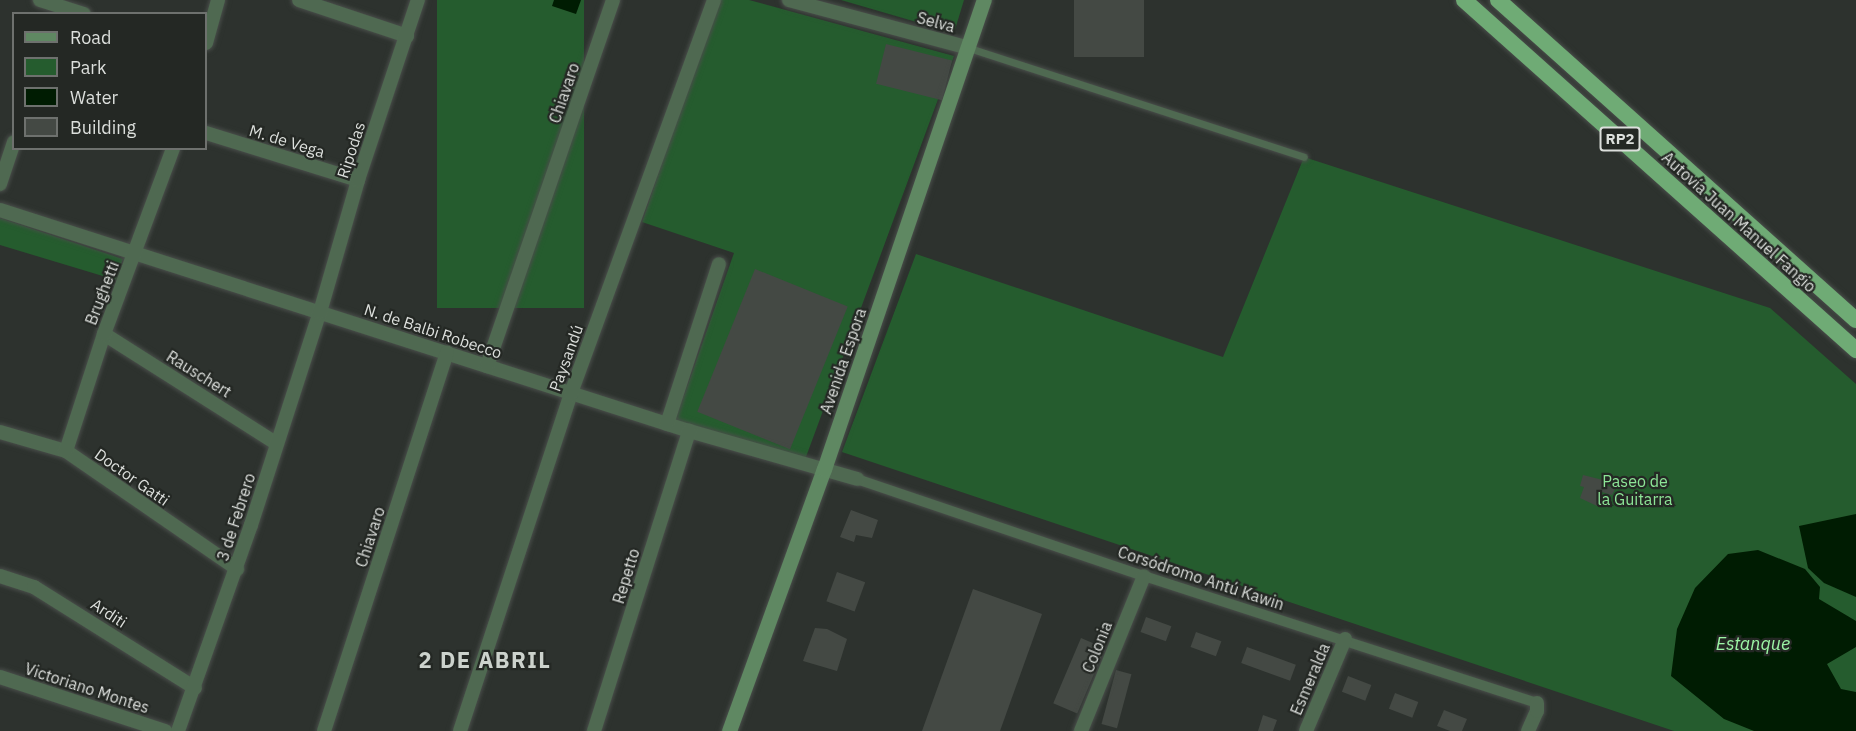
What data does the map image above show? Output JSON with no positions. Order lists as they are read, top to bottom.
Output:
{
  "streets": {
    "highway": ["RP2", "Autovía Juan Manuel Fangio"],
    "main road": ["Avenida Espora"],
    "street": [
      "Selva",
      "Chiavaro",
      "M. de Vega",
      "Ripodas",
      "Brughetti",
      "N. de Balbi Robecco",
      "Paysandú",
      "Rauschert",
      "Doctor Gatti",
      "3 de Febrero",
      "Repetto",
      "Corsódromo Antú Kawin",
      "Arditi",
      "Colonia",
      "Esmeralda",
      "Victoriano Montes"
    ]
  },
  "crossings": [
    ["Selva", "Avenida Espora"],
    ["Chiavaro", "N. de Balbi Robecco"],
    ["M. de Vega", "Ripodas"],
    ["Ripodas", "N. de Balbi Robecco"],
    ["Ripodas", "3 de Febrero"],
    ["Brughetti", "N. de Balbi Robecco"],
    ["Brughetti", "Rauschert"],
    ["Brughetti", "Doctor Gatti"],
    ["N. de Balbi Robecco", "Paysandú"],
    ["N. de Balbi Robecco", "Avenida Espora"],
    ["N. de Balbi Robecco", "3 de Febrero"],
    ["N. de Balbi Robecco", "Repetto"],
    ["N. de Balbi Robecco", "Corsódromo Antú Kawin"],
    ["Rauschert", "3 de Febrero"],
    ["Doctor Gatti", "3 de Febrero"],
    ["3 de Febrero", "Arditi"],
    ["Corsódromo Antú Kawin", "Colonia"],
    ["Corsódromo Antú Kawin", "Esmeralda"]
  ],
  "districts": ["2 DE ABRIL"],
  "water": ["Estanque"],
  "parks": ["Paseo de la Guitarra"],
  "legend": [
    "Road",
    "Park",
    "Water",
    "Building"
  ]
}
